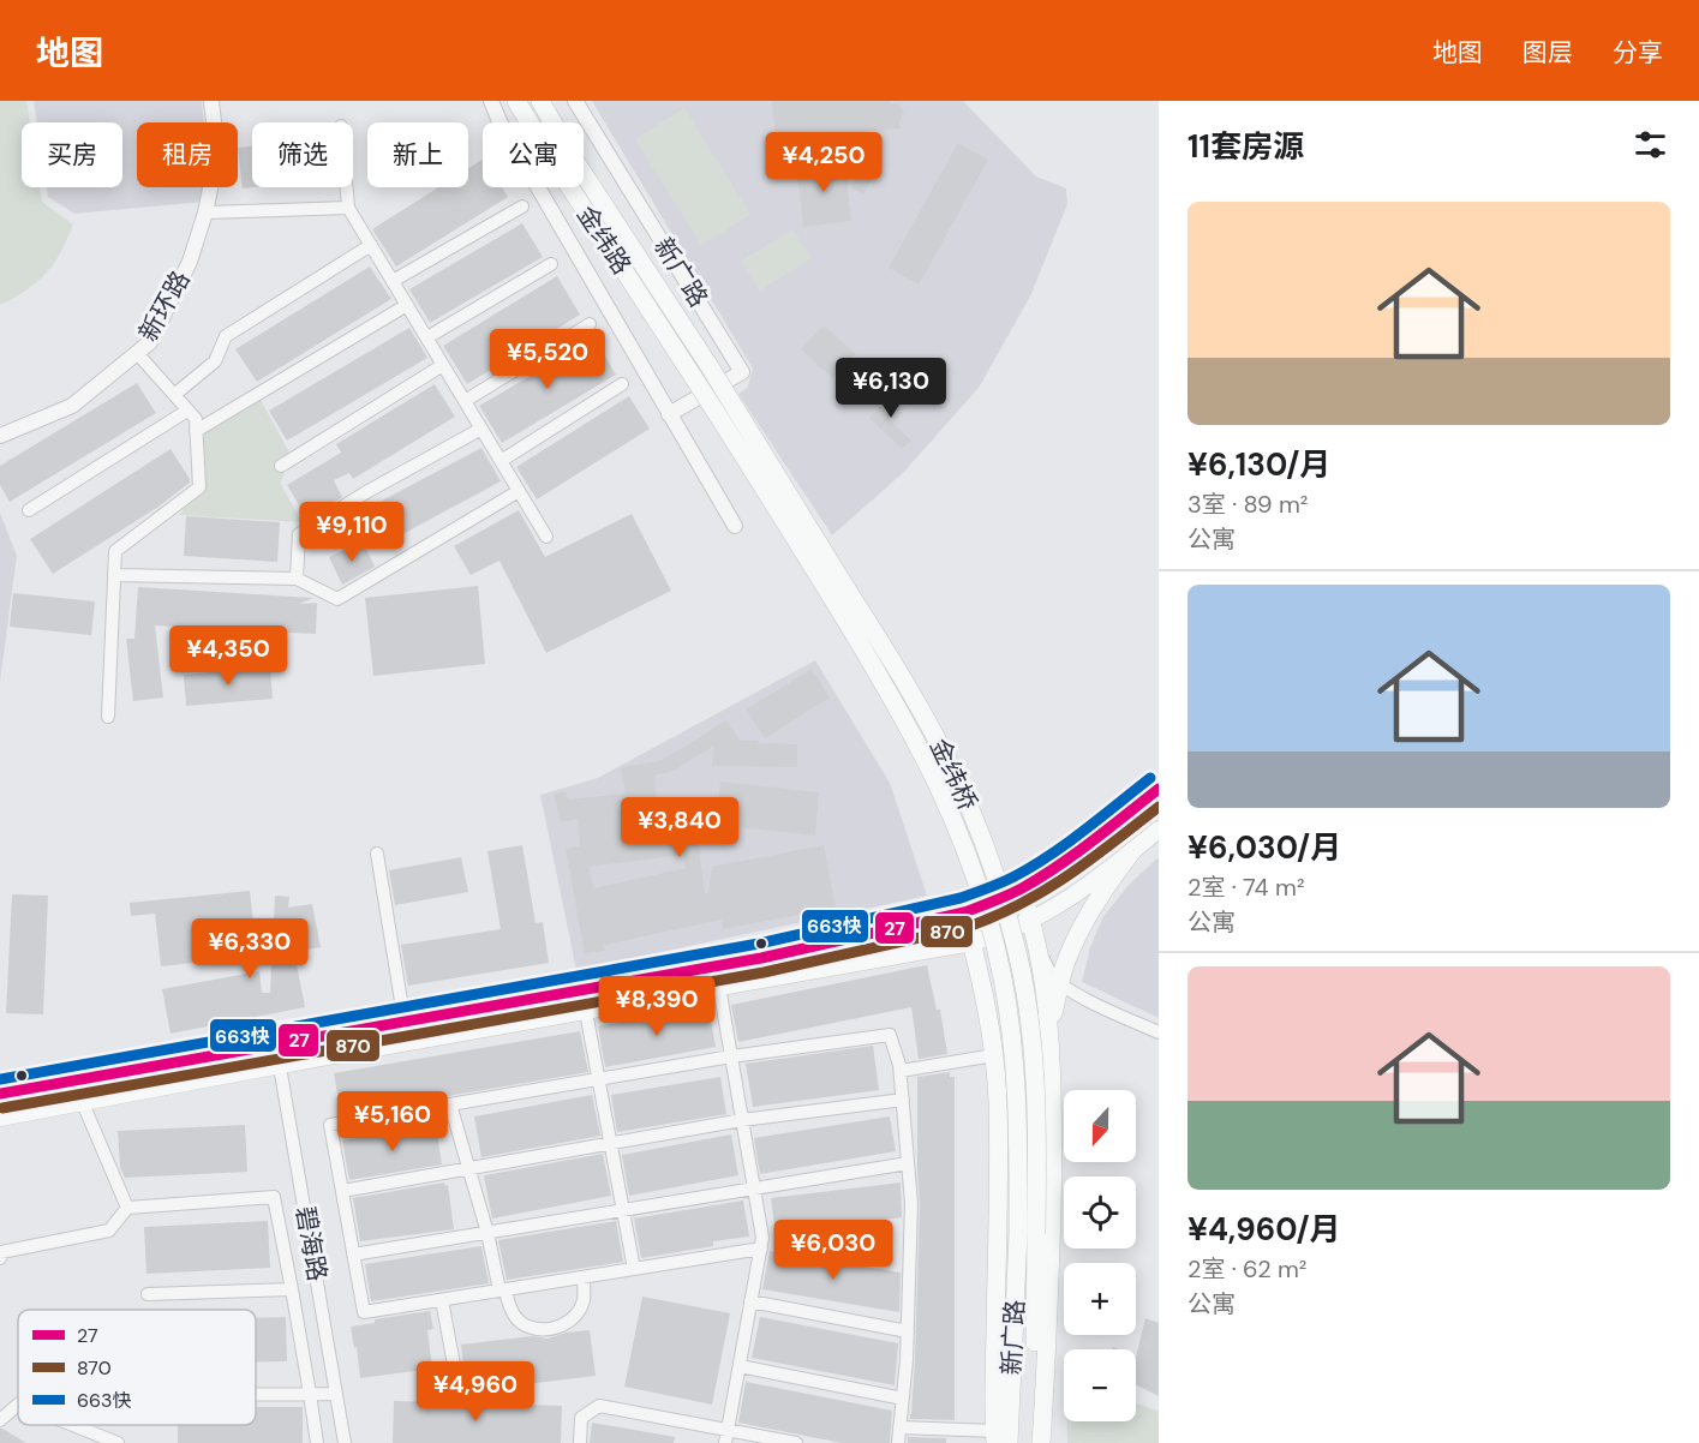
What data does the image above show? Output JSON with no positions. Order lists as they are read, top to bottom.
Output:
{
  "streets": {
    "main road": ["金纬路", "新广路", "金纬桥"],
    "street": ["新环路", "碧海路"]
  },
  "crossings": [
    ["金纬路", "金纬桥"],
    ["新广路", "金纬桥"]
  ],
  "lines": ["transit line 663快", "transit line 27", "transit line 870"],
  "legend": ["27", "870", "663快"],
  "north": "bottom",
  "page": {
    "header": "地图",
    "nav": ["地图", "图层", "分享"],
    "heading": "11套房源",
    "chip": [
      "买房",
      "租房",
      "筛选",
      "新上",
      "公寓"
    ],
    "price": [
      "¥4,250",
      "¥5,520",
      "¥6,130",
      "¥9,110",
      "¥4,350",
      "¥3,840",
      "¥6,330",
      "¥8,390",
      "¥5,160",
      "¥6,030",
      "¥4,960"
    ],
    "list": [
      {
        "name": "¥6,130/月",
        "note": "3室 · 89 m² · 公寓"
      },
      {
        "name": "¥6,030/月",
        "note": "2室 · 74 m² · 公寓"
      },
      {
        "name": "¥4,960/月",
        "note": "2室 · 62 m² · 公寓"
      }
    ],
    "map_buttons": ["+", "−"]
  }
}
